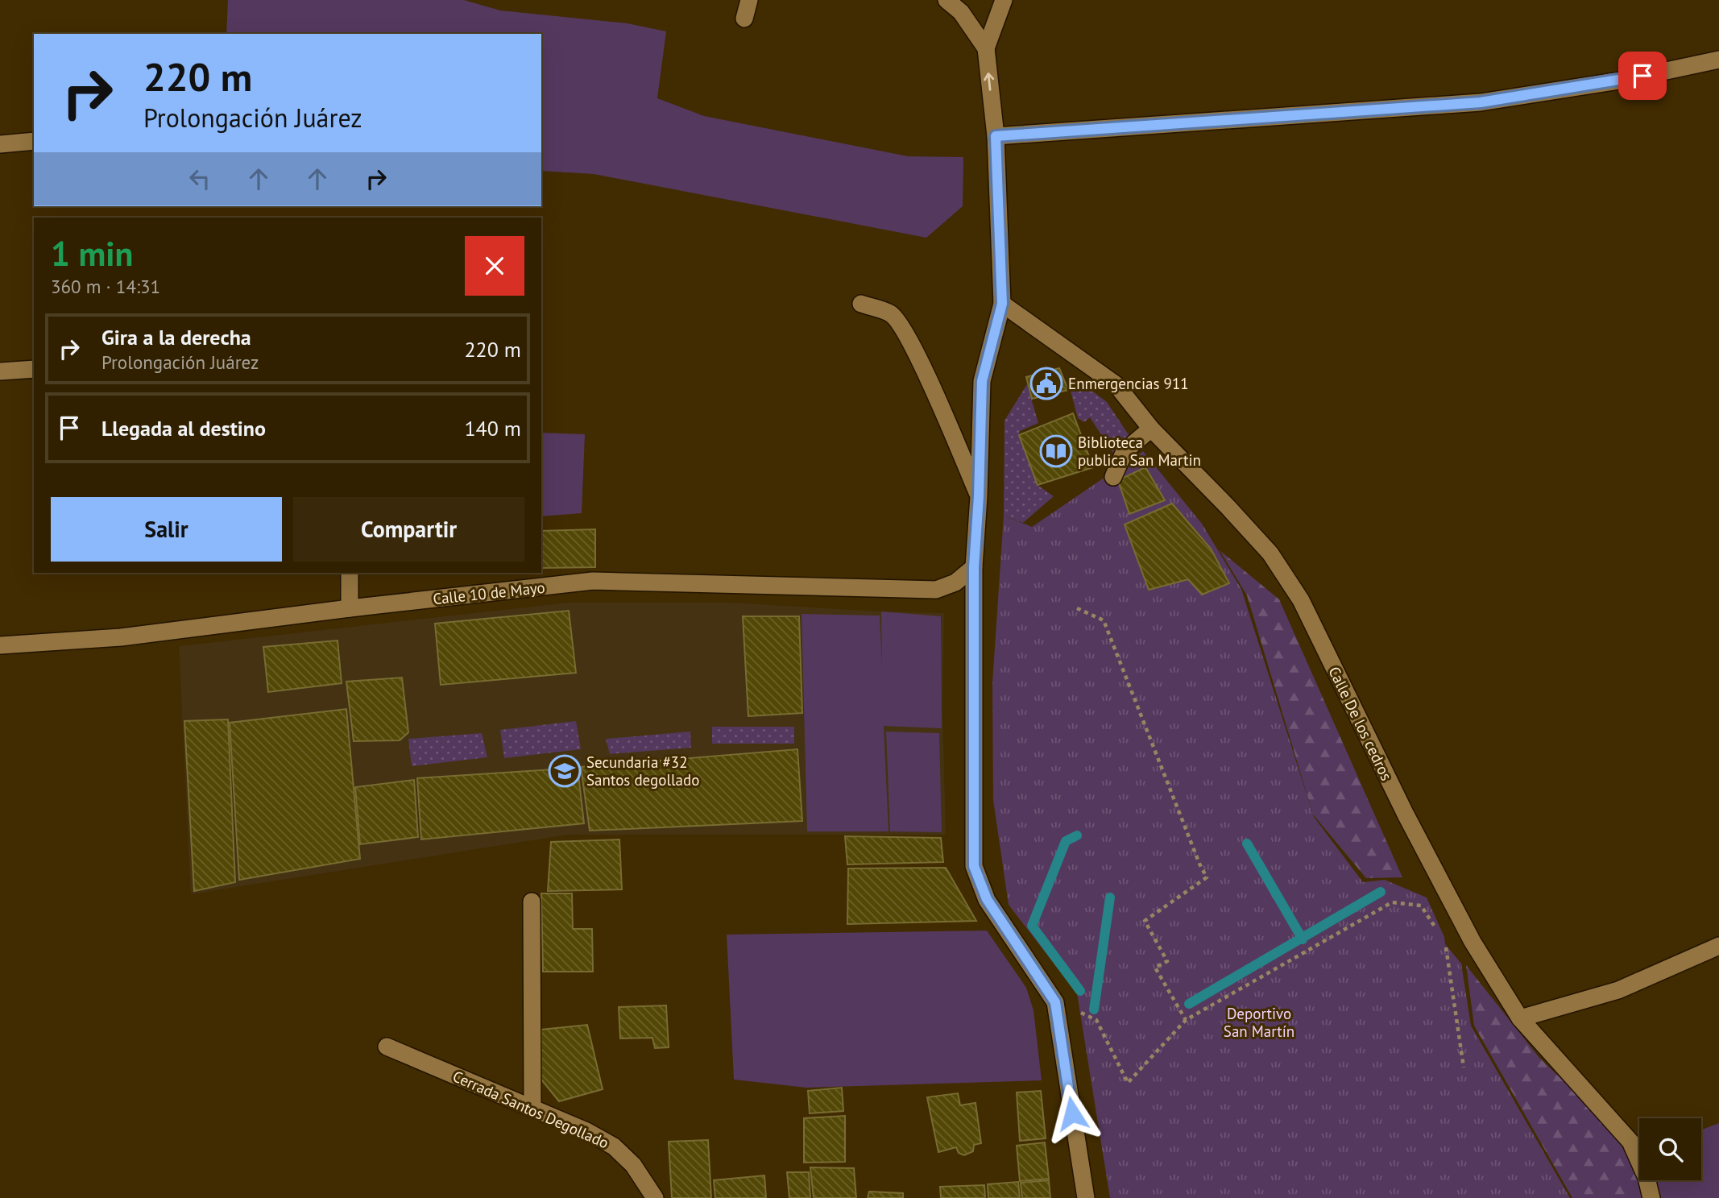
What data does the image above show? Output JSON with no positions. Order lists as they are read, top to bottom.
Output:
{
  "streets": {
    "street": ["Calle 10 de Mayo", "Calle De los cedros", "Cerrada Santos Degollado"]
  },
  "parks": ["Deportivo San Martín"],
  "places": {
    "public building": ["Enmergencias 911"],
    "library": ["Biblioteca publica San Martin"],
    "school or university": ["Secundaria #32 Santos degollado"]
  },
  "page": {
    "turn": ["220 m", "Prolongación Juárez"],
    "heading": ["1 min", "360 m · 14:31"],
    "list": [
      {
        "name": "Gira a la derecha",
        "note": "Prolongación Juárez",
        "value": "220 m"
      },
      {
        "name": "Llegada al destino",
        "value": "140 m"
      }
    ],
    "buttons": ["Salir", "Compartir"]
  }
}
